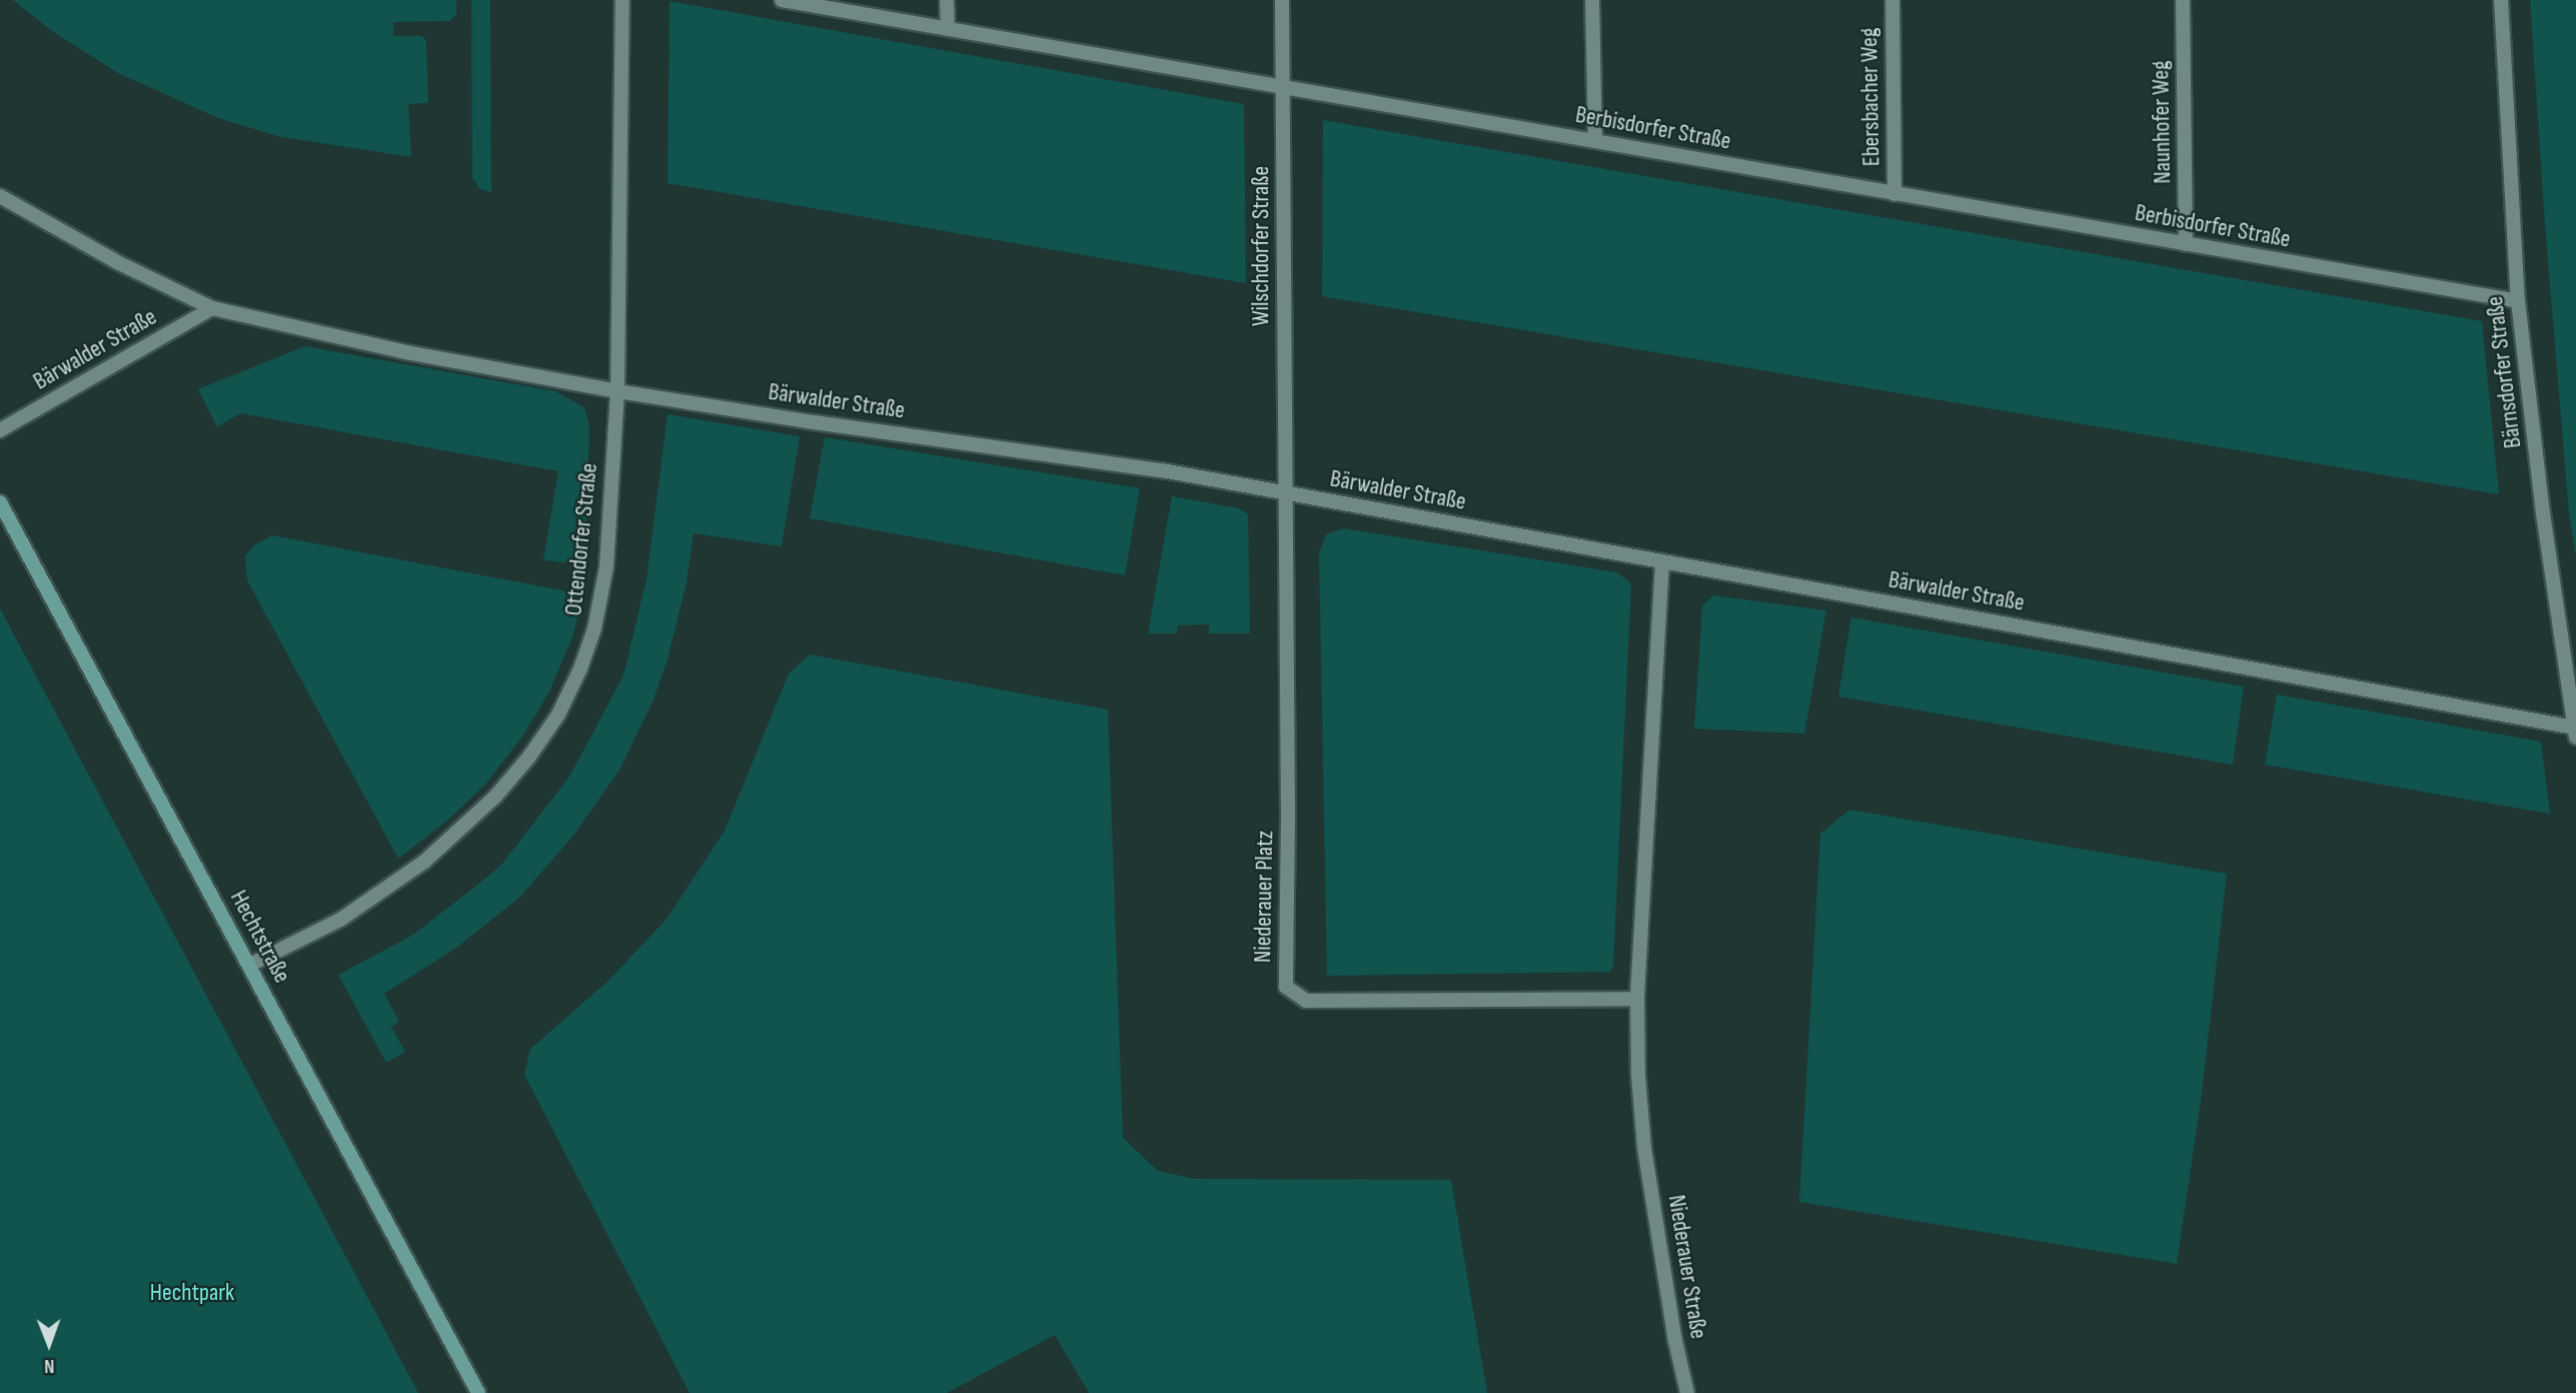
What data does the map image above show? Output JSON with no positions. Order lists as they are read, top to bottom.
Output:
{
  "streets": {
    "street": [
      "Ebersbacher Weg",
      "Naunhofer Weg",
      "Berbisdorfer Straße",
      "Wilschdorfer Straße",
      "Bärwalder Straße",
      "Bärnsdorfer Straße",
      "Ottendorfer Straße",
      "Niederauer Platz",
      "Hechtstraße",
      "Niederauer Straße"
    ]
  },
  "crossings": [
    ["Ebersbacher Weg", "Berbisdorfer Straße"],
    ["Naunhofer Weg", "Berbisdorfer Straße"],
    ["Berbisdorfer Straße", "Wilschdorfer Straße"],
    ["Berbisdorfer Straße", "Bärnsdorfer Straße"],
    ["Wilschdorfer Straße", "Bärwalder Straße"],
    ["Wilschdorfer Straße", "Niederauer Platz"],
    ["Bärwalder Straße", "Bärnsdorfer Straße"],
    ["Bärwalder Straße", "Ottendorfer Straße"],
    ["Bärwalder Straße", "Niederauer Platz"],
    ["Ottendorfer Straße", "Hechtstraße"],
    ["Niederauer Platz", "Niederauer Straße"]
  ],
  "parks": ["Hechtpark"],
  "north": "bottom"
}
